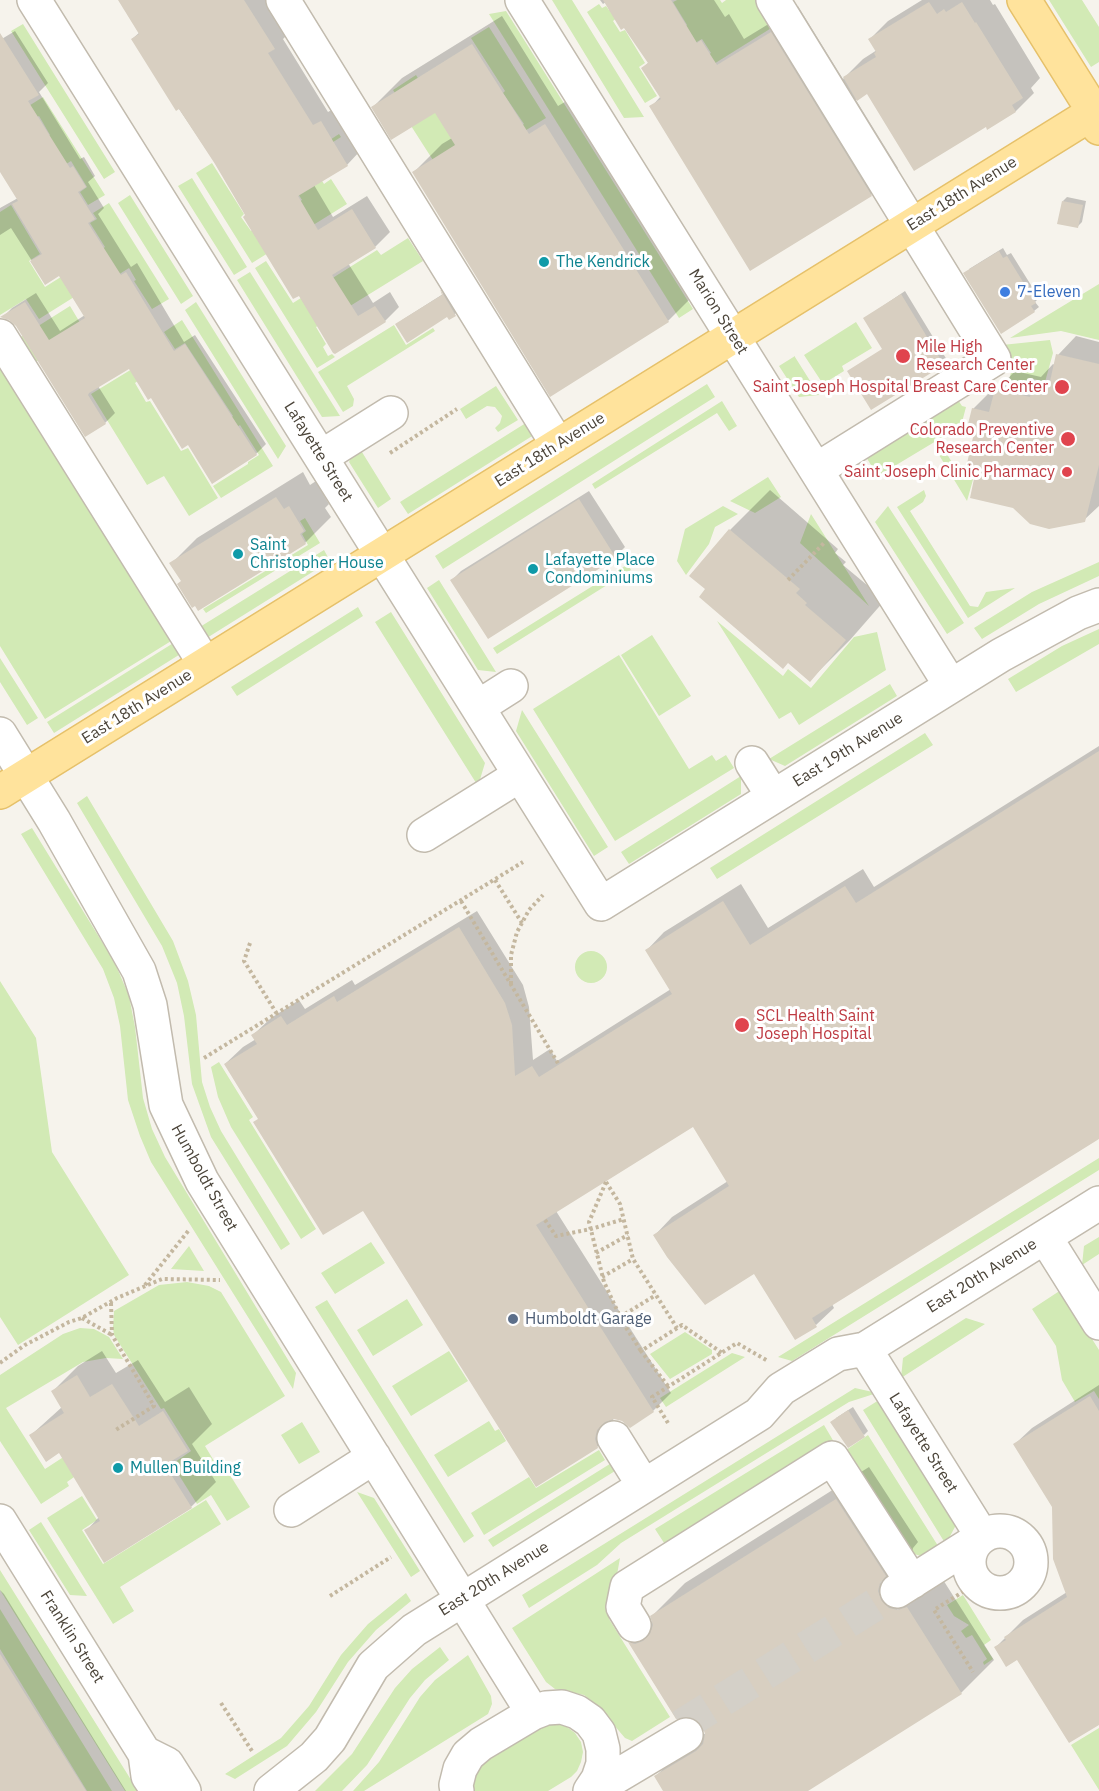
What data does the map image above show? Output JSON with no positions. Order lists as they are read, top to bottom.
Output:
{
  "streets": {
    "main road": ["East 18th Avenue"],
    "street": [
      "Marion Street",
      "Lafayette Street",
      "East 19th Avenue",
      "Humboldt Street",
      "East 20th Avenue",
      "Franklin Street"
    ]
  },
  "crossings": [
    ["East 18th Avenue", "Marion Street"],
    ["East 18th Avenue", "Lafayette Street"],
    ["East 18th Avenue", "Humboldt Street"],
    ["Marion Street", "East 19th Avenue"],
    ["Lafayette Street", "East 19th Avenue"],
    ["Lafayette Street", "East 20th Avenue"],
    ["Humboldt Street", "East 20th Avenue"]
  ],
  "places": [
    "The Kendrick",
    "7-Eleven",
    "Mile High Research Center",
    "Saint Joseph Hospital Breast Care Center",
    "Colorado Preventive Research Center",
    "Saint Joseph Clinic Pharmacy",
    "Saint Christopher House",
    "Lafayette Place Condominiums",
    "SCL Health Saint Joseph Hospital",
    "Humboldt Garage",
    "Mullen Building"
  ]
}
